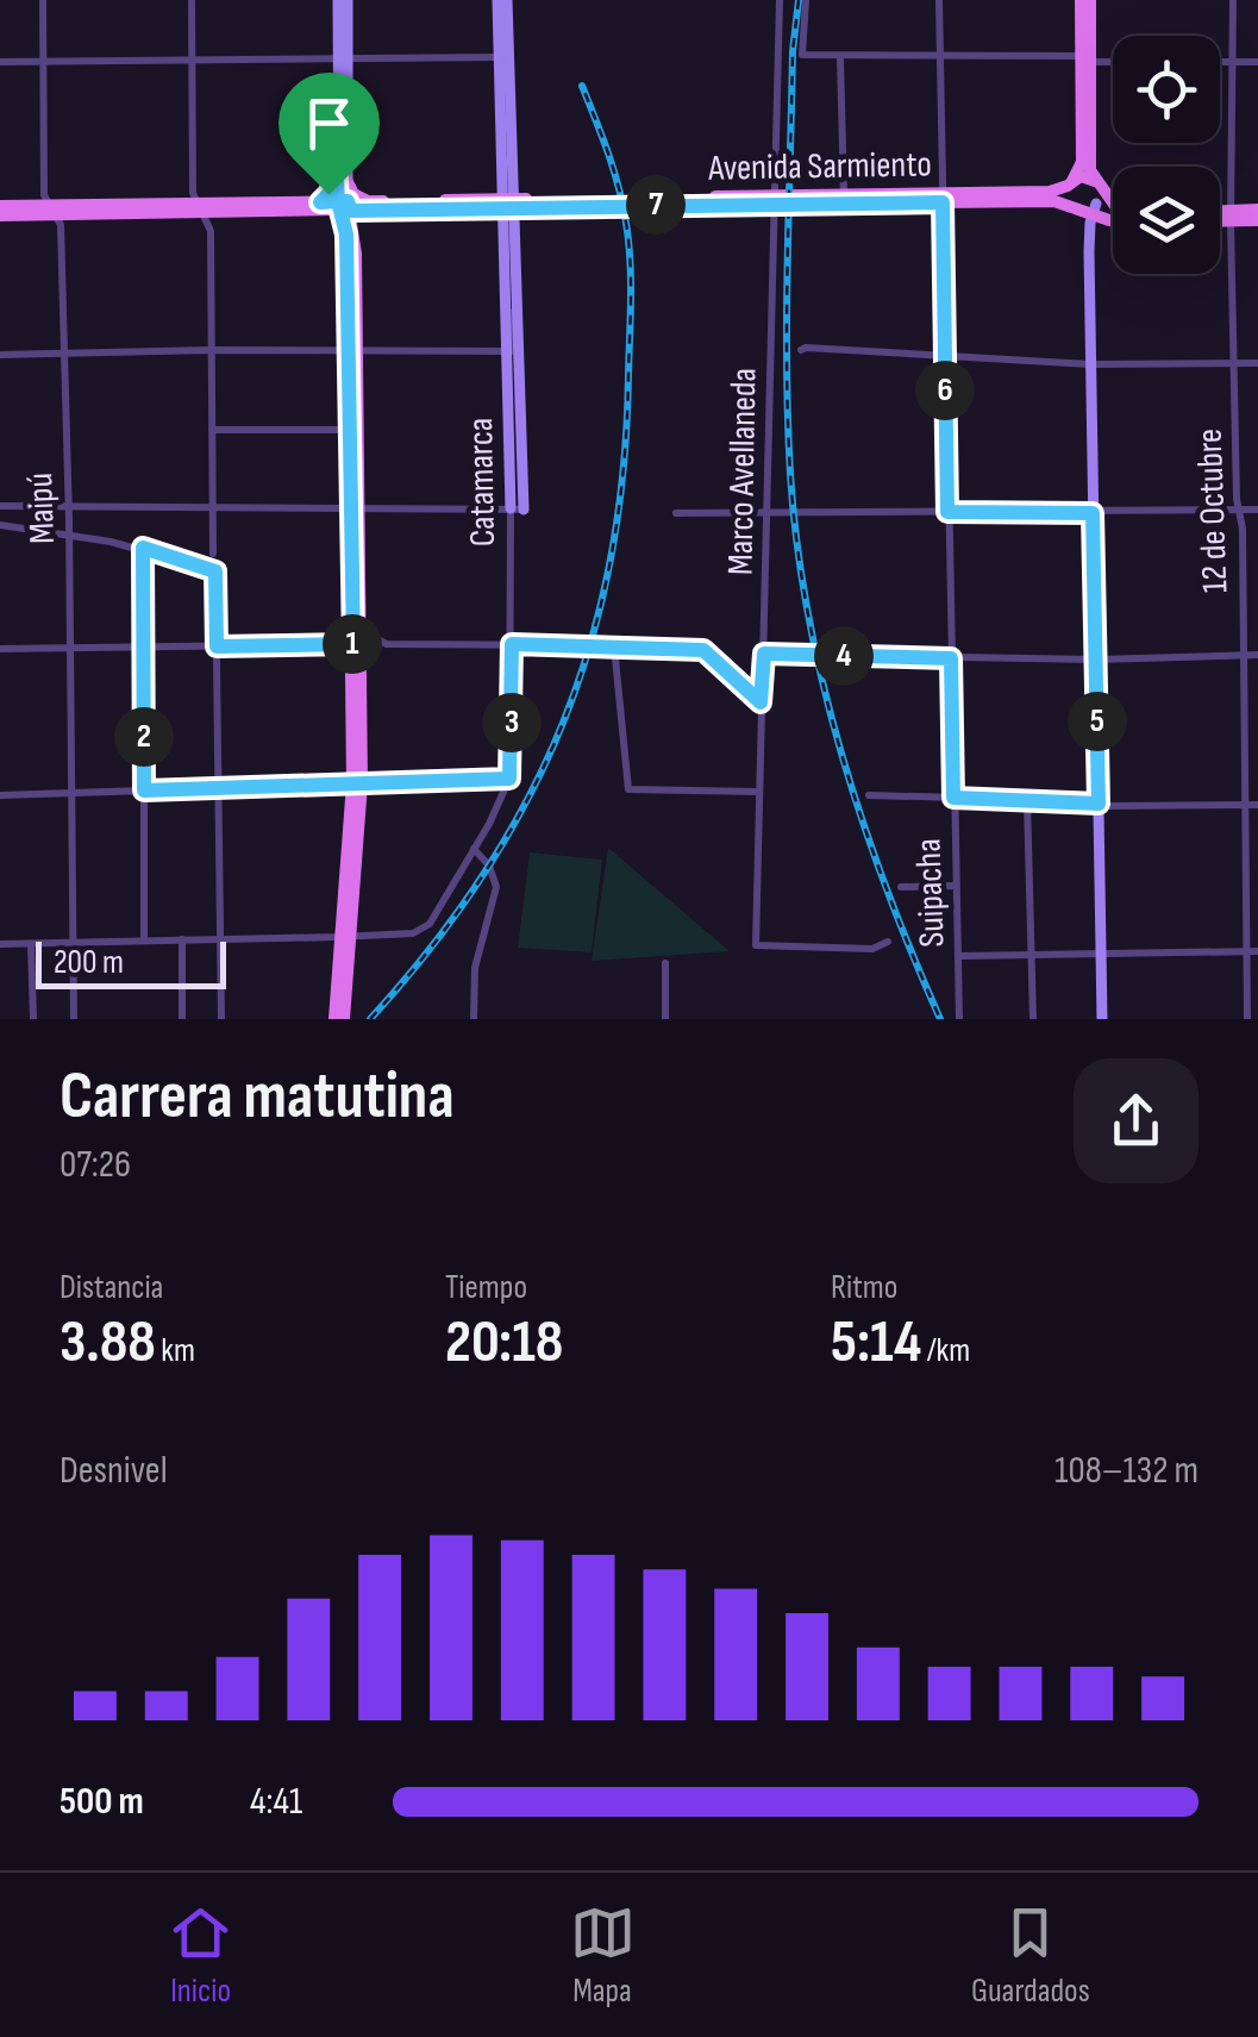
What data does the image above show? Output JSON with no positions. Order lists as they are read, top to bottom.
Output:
{
  "streets": {
    "main road": ["Avenida Sarmiento", "Catamarca"],
    "street": [
      "Marco Avellaneda",
      "Maipú",
      "12 de Octubre",
      "Suipacha"
    ]
  },
  "crossings": [
    ["Avenida Sarmiento", "Marco Avellaneda"],
    ["Avenida Sarmiento", "Catamarca"],
    ["Avenida Sarmiento", "Maipú"],
    ["Avenida Sarmiento", "Suipacha"]
  ],
  "scale_bar": "200 m",
  "page": {
    "pins": [
      "7",
      "6",
      "1",
      "4",
      "5",
      "3",
      "2"
    ],
    "scale": "200 m",
    "heading": ["Carrera matutina", "07:26"],
    "stats": [
      ["Distancia", "3.88 km"],
      ["Tiempo", "20:18"],
      ["Ritmo", "5:14 /km"]
    ],
    "chart": ["Desnivel", "108–132 m"],
    "list": [
      {
        "name": "500 m",
        "note": "4:41"
      }
    ],
    "tabs": ["Inicio", "Mapa", "Guardados"]
  }
}
